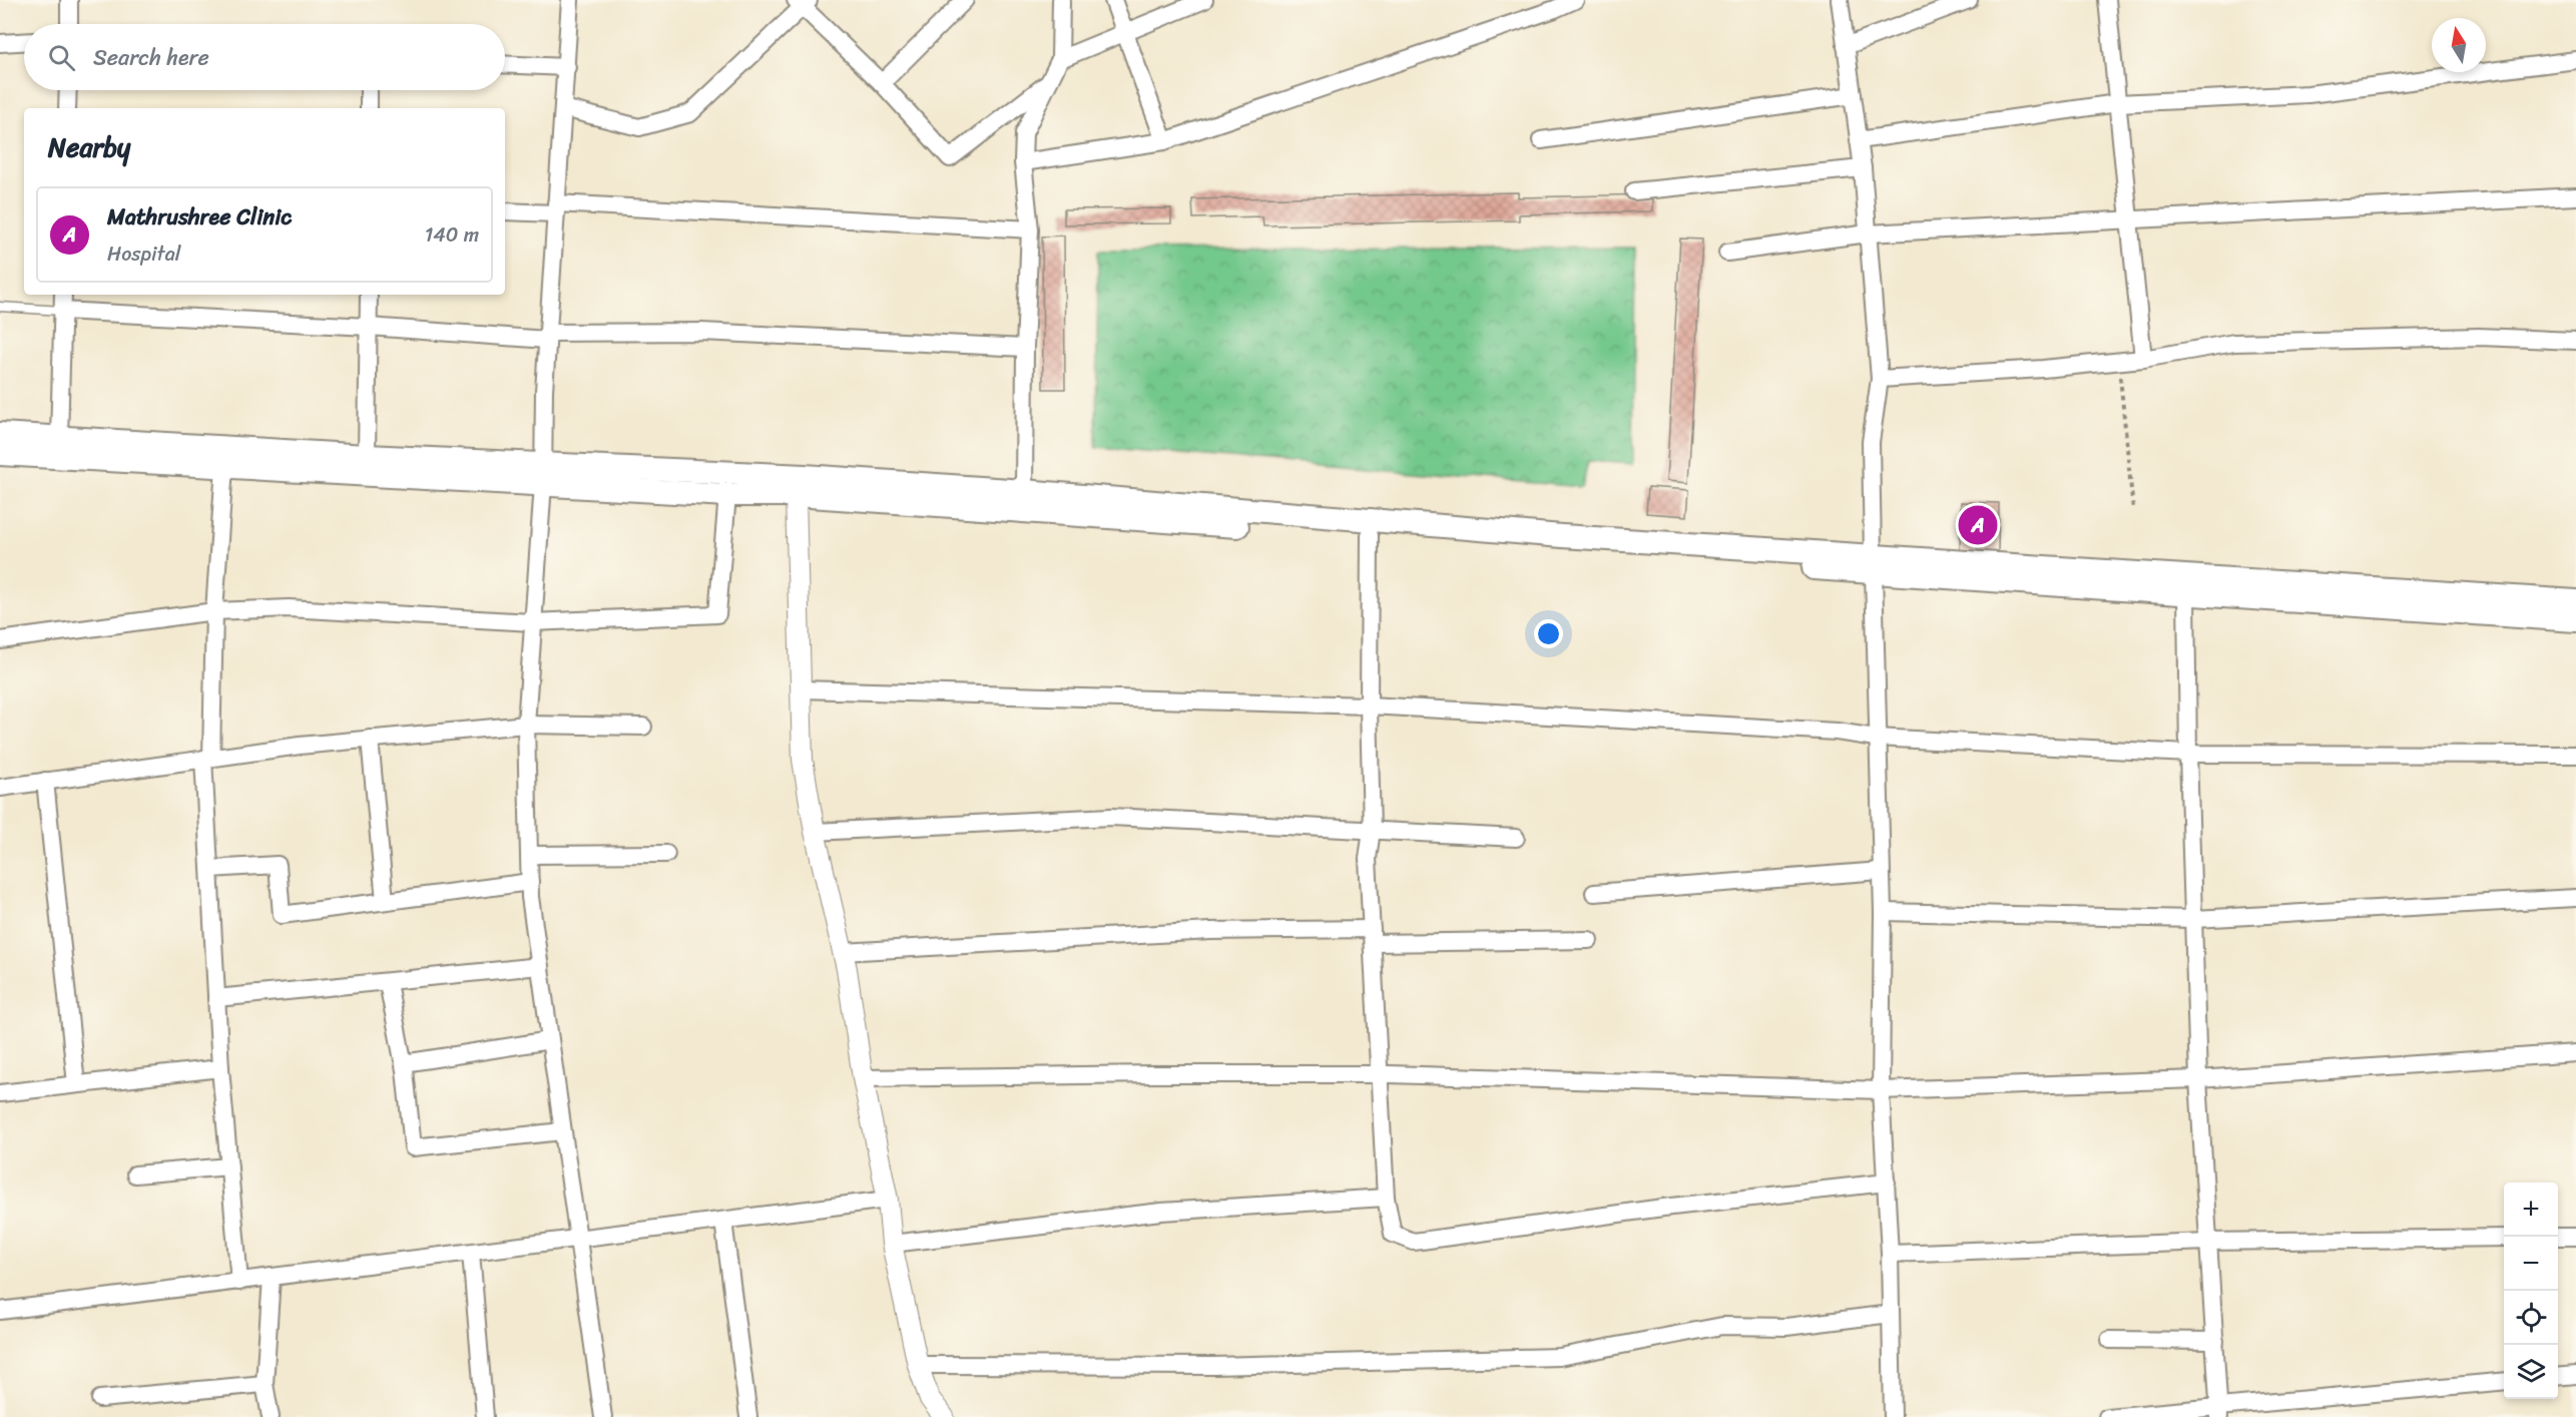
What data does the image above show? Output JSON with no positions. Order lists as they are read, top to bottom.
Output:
{
  "north": "top",
  "page": {
    "search": "Search here",
    "heading": "Nearby",
    "list": [
      {
        "mark": "A",
        "name": "Mathrushree Clinic",
        "note": "Hospital",
        "value": "140 m"
      }
    ],
    "pins": "A",
    "map_buttons": ["+", "−"]
  }
}
